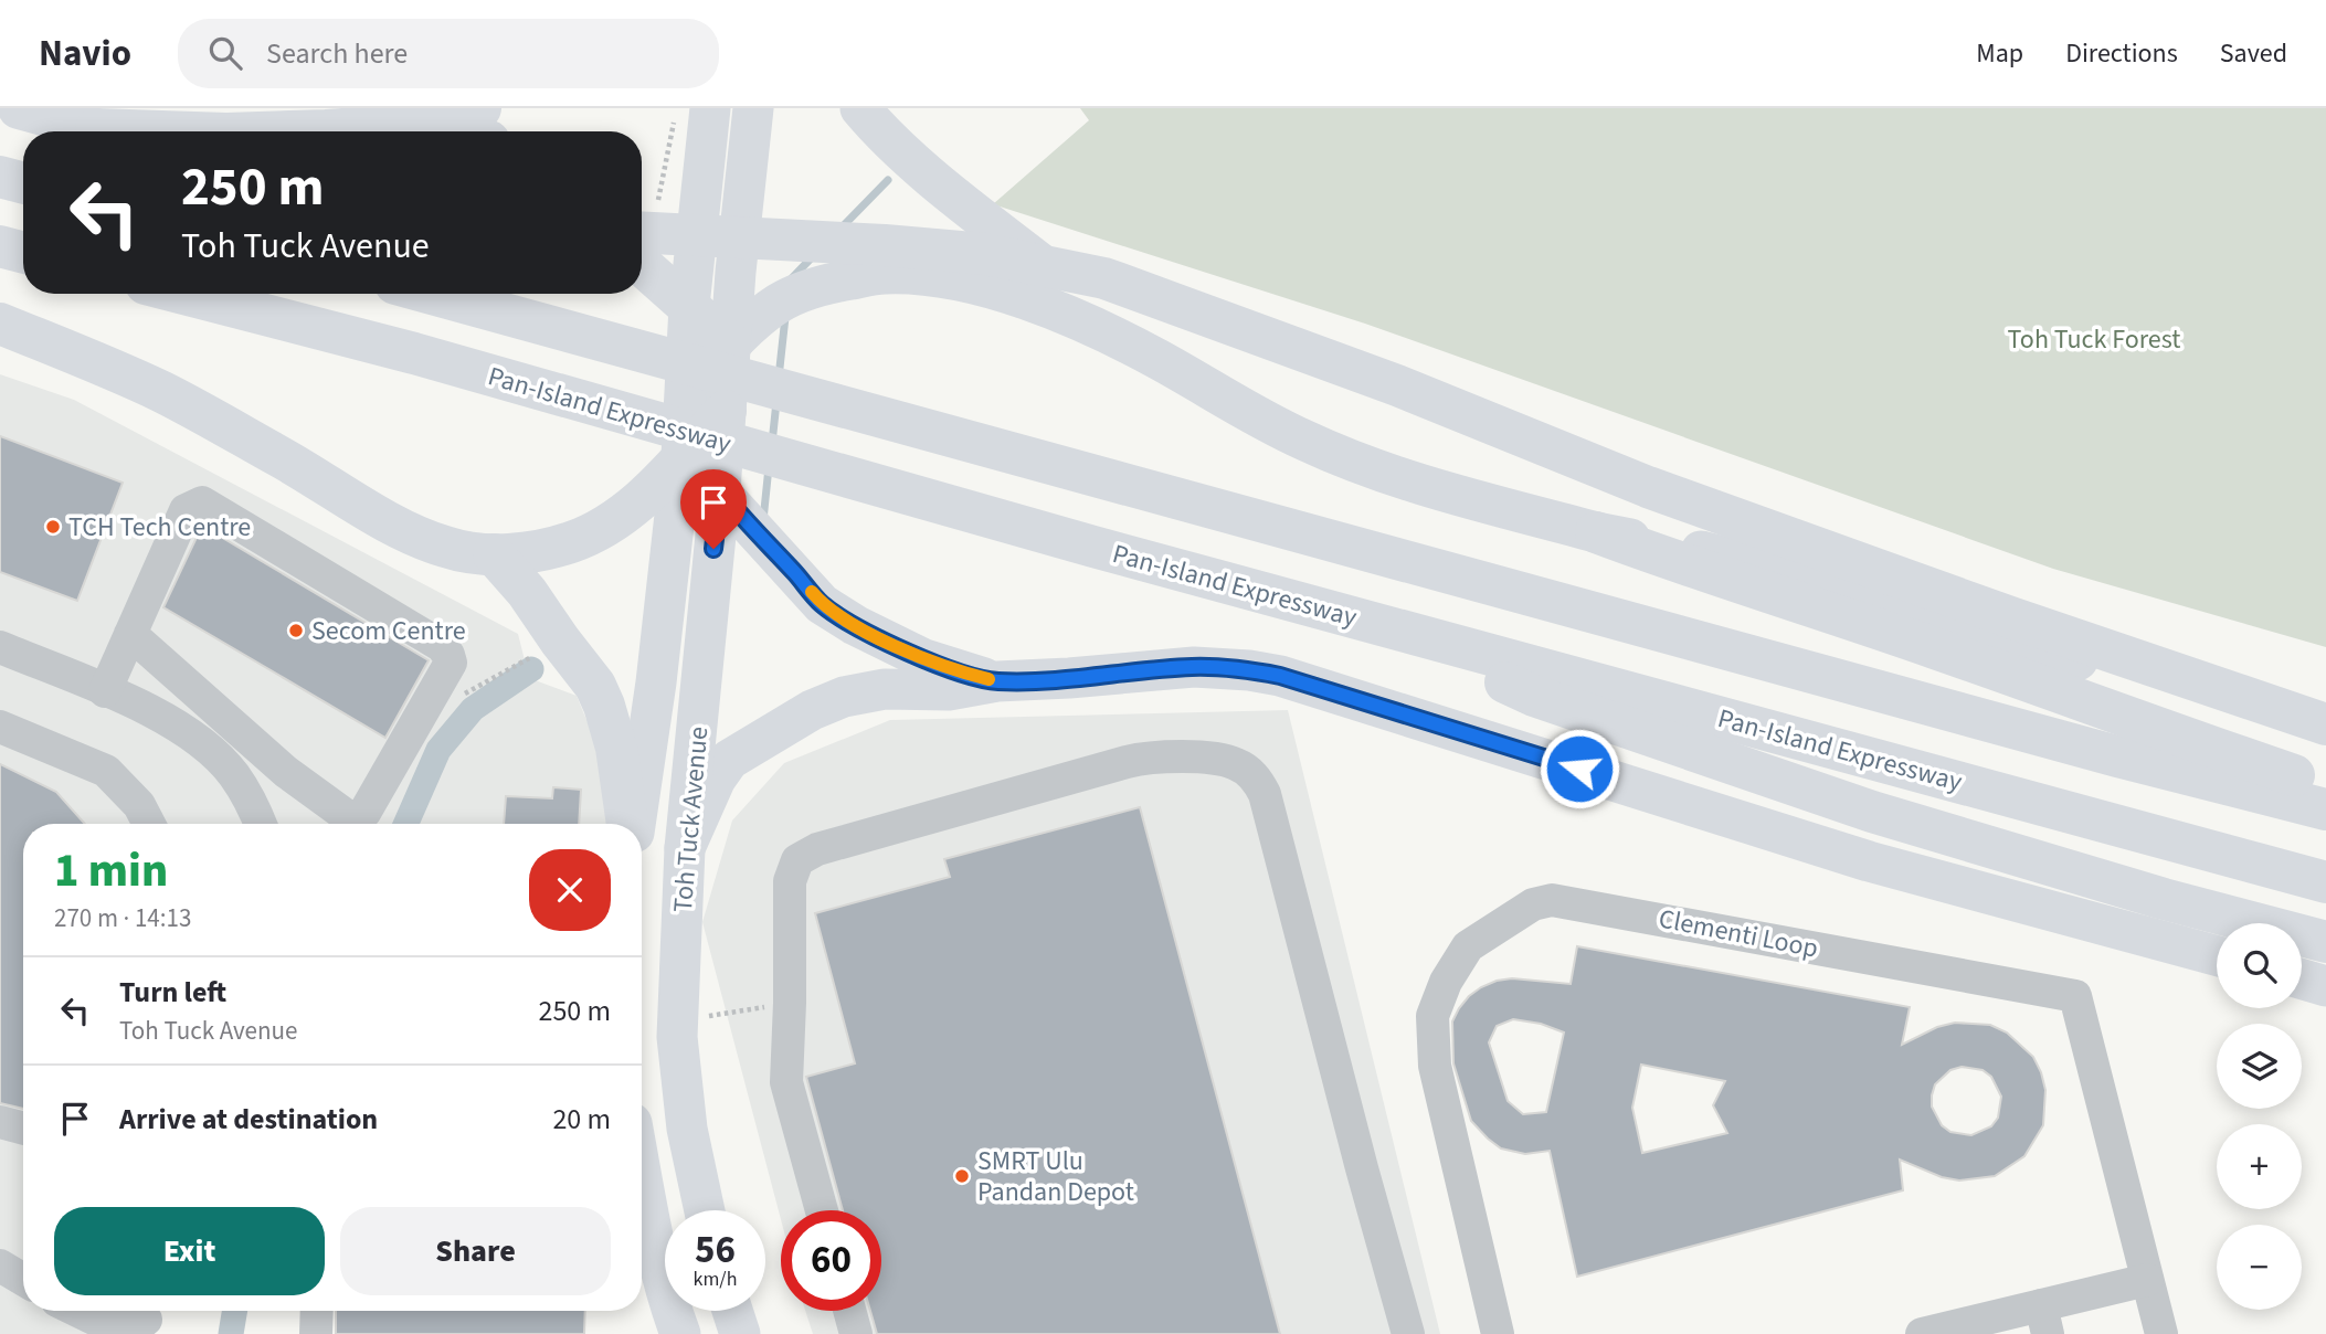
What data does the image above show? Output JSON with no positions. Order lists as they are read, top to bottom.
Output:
{
  "streets": {
    "highway": ["Pan-Island Expressway"],
    "main road": ["Toh Tuck Avenue"],
    "street": ["Clementi Loop"]
  },
  "parks": ["Toh Tuck Forest"],
  "places": ["TCH Tech Centre", "Secom Centre", "SMRT Ulu Pandan Depot"],
  "page": {
    "header": "Navio",
    "search": "Search here",
    "nav": ["Map", "Directions", "Saved"],
    "turn": ["250 m", "Toh Tuck Avenue"],
    "heading": ["1 min", "270 m · 14:13"],
    "map_buttons": ["+", "−"],
    "list": [
      {
        "name": "Turn left",
        "note": "Toh Tuck Avenue",
        "value": "250 m"
      },
      {
        "name": "Arrive at destination",
        "value": "20 m"
      }
    ],
    "buttons": ["Exit", "Share"],
    "speed": "56 km/h",
    "limit": "60"
  }
}
